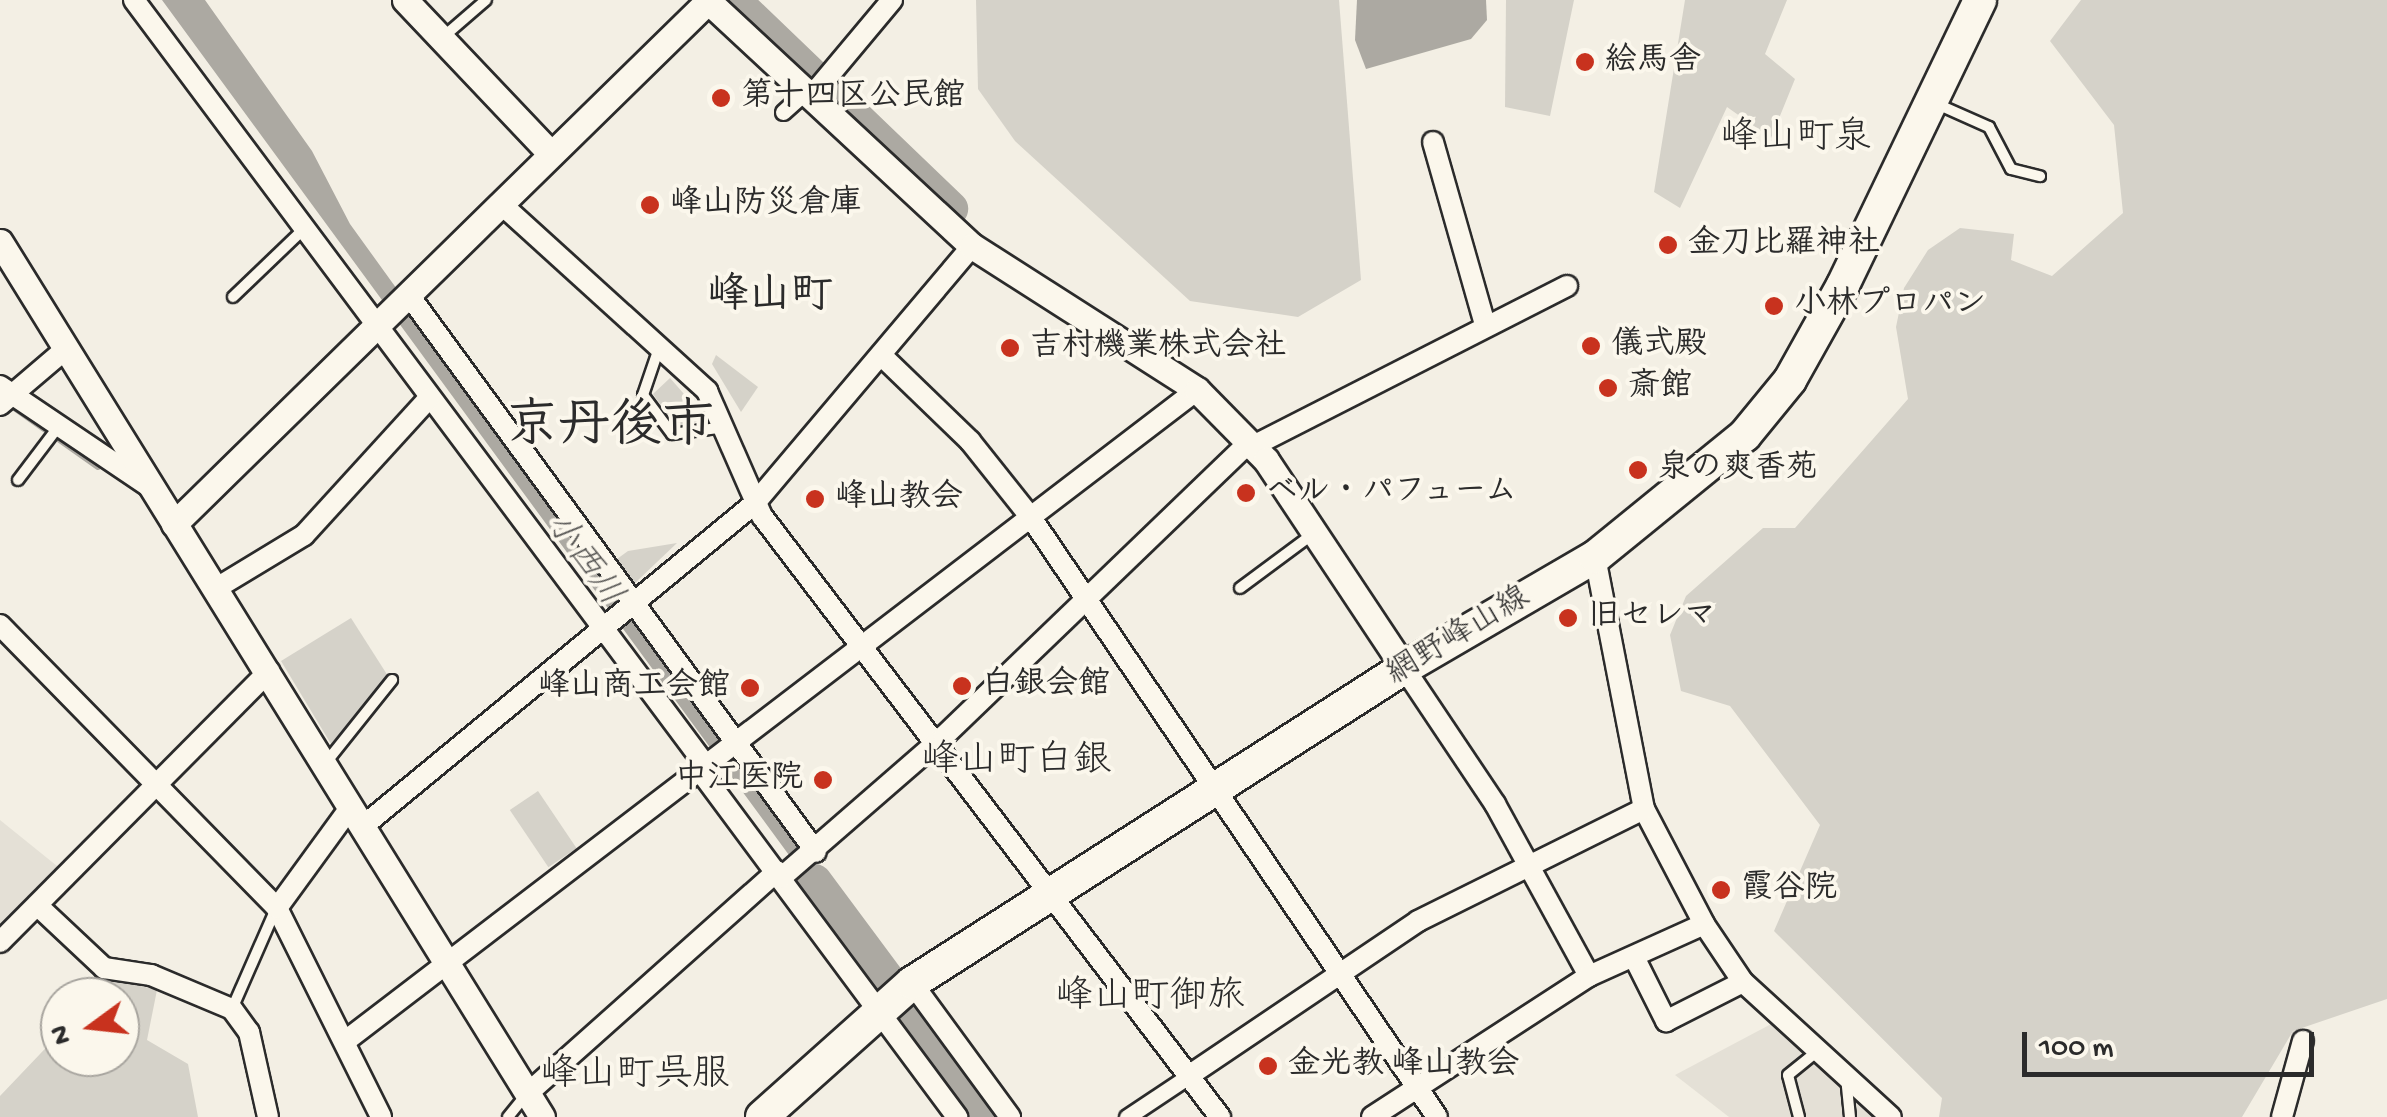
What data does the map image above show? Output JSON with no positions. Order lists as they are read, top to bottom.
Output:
{
  "streets": {
    "main road": ["網野峰山線"]
  },
  "districts": [
    "峰山町泉",
    "峰山町",
    "京丹後市",
    "峰山町白銀",
    "峰山町御旅",
    "峰山町呉服"
  ],
  "water": ["小西川"],
  "places": [
    "絵馬舎",
    "第十四区公民館",
    "峰山防災倉庫",
    "金刀比羅神社",
    "小林プロパン",
    "儀式殿",
    "吉村機業株式会社",
    "斎館",
    "泉の爽香苑",
    "ベル・パフューム",
    "峰山教会",
    "旧セレマ",
    "白銀会館",
    "峰山商工会館",
    "中江医院",
    "霞谷院",
    "金光教 峰山教会"
  ],
  "scale_bar": "100 m",
  "north": "left"
}
